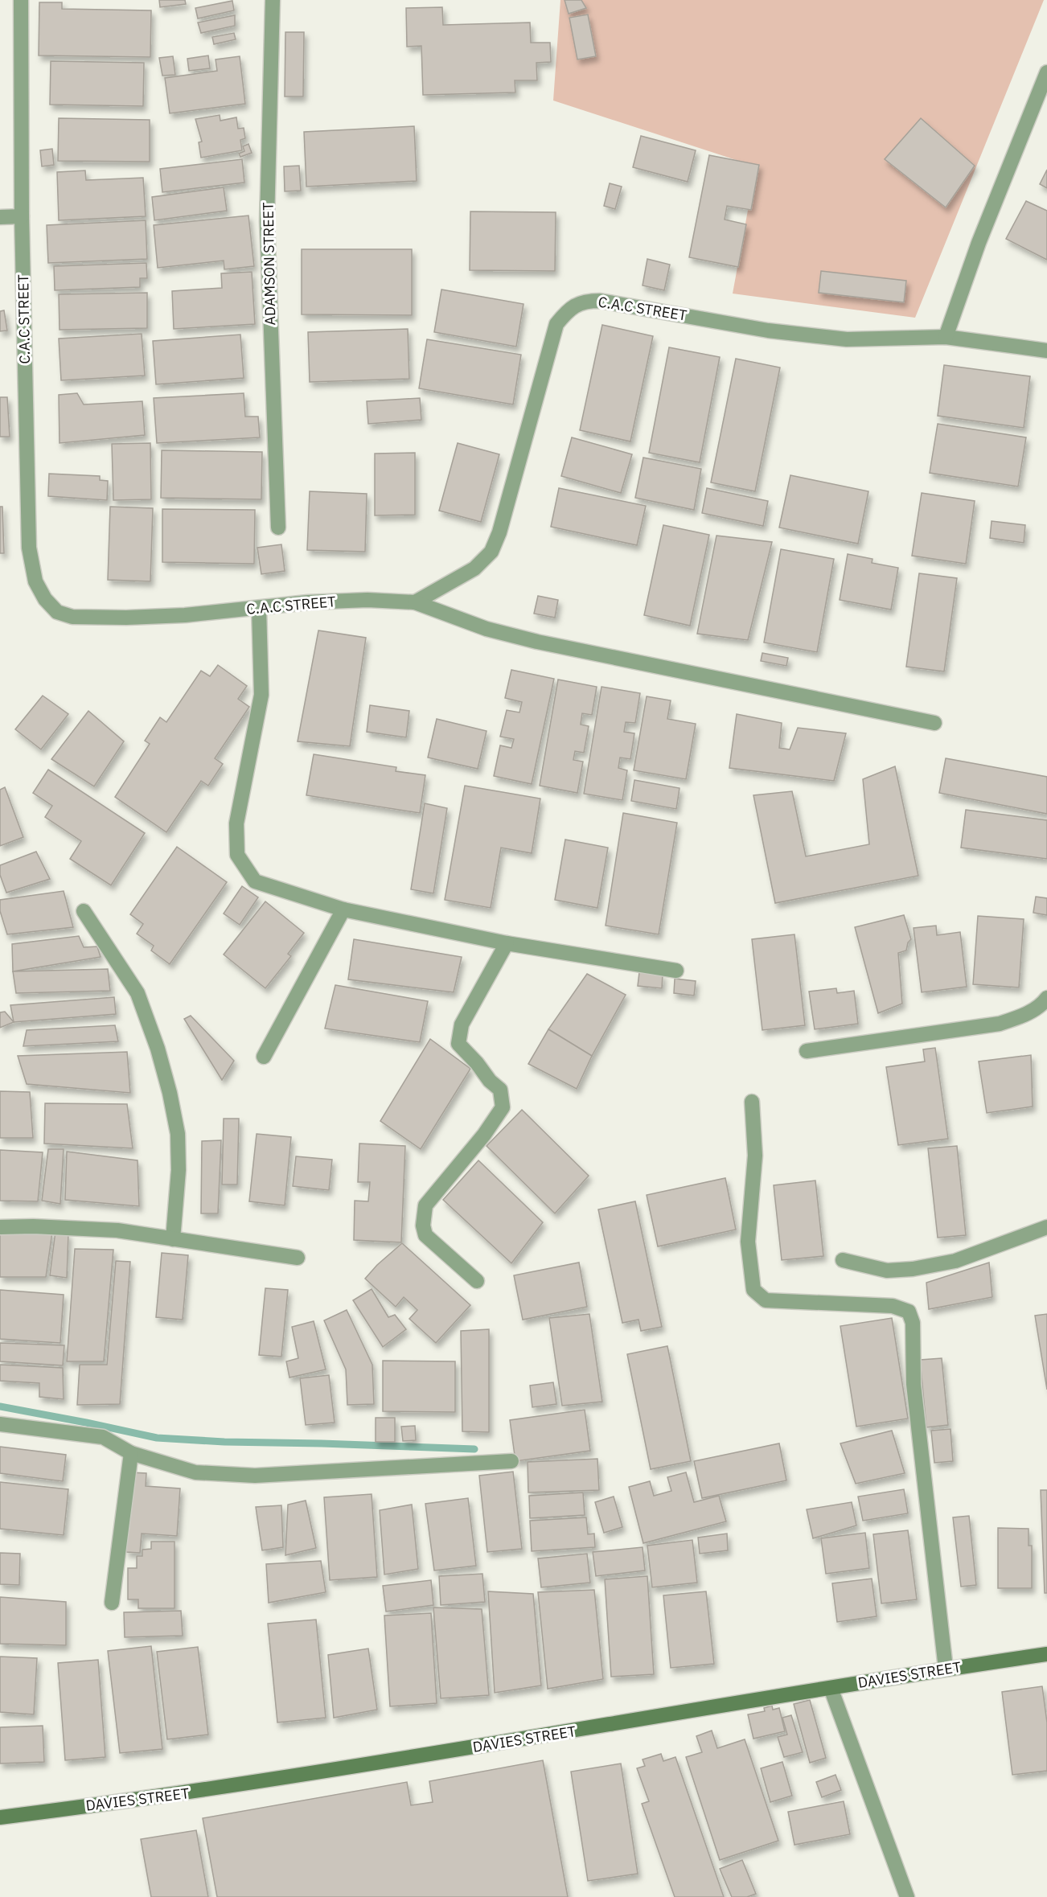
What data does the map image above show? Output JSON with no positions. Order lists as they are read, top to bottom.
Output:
{
  "streets": {
    "street": ["ADAMSON STREET", "C.A.C STREET", "DAVIES STREET"]
  }
}
